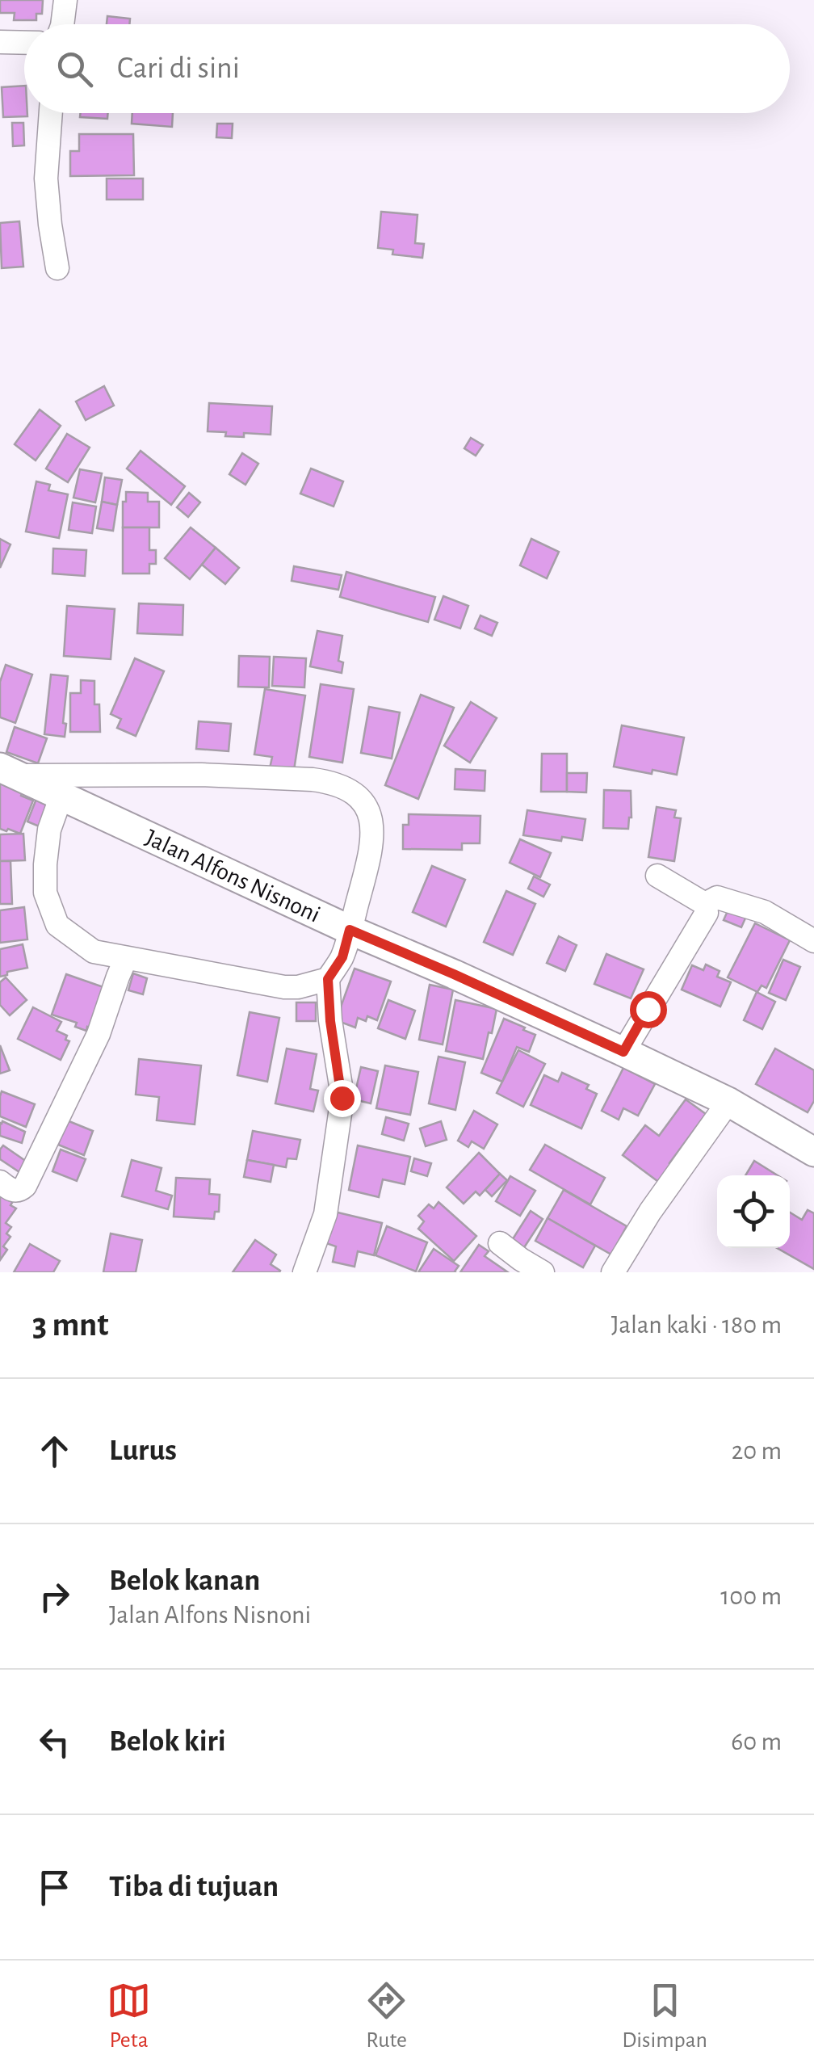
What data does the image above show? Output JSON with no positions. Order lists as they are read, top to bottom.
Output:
{
  "streets": {
    "main road": ["Jalan Alfons Nisnoni"]
  },
  "page": {
    "search": "Cari di sini",
    "heading": ["3 mnt", "Jalan kaki · 180 m"],
    "list": [
      ["Lurus", "20 m"],
      ["Belok kanan", "Jalan Alfons Nisnoni", "100 m"],
      ["Belok kiri", "60 m"],
      "Tiba di tujuan"
    ],
    "nav": ["Peta", "Rute", "Disimpan"]
  }
}
